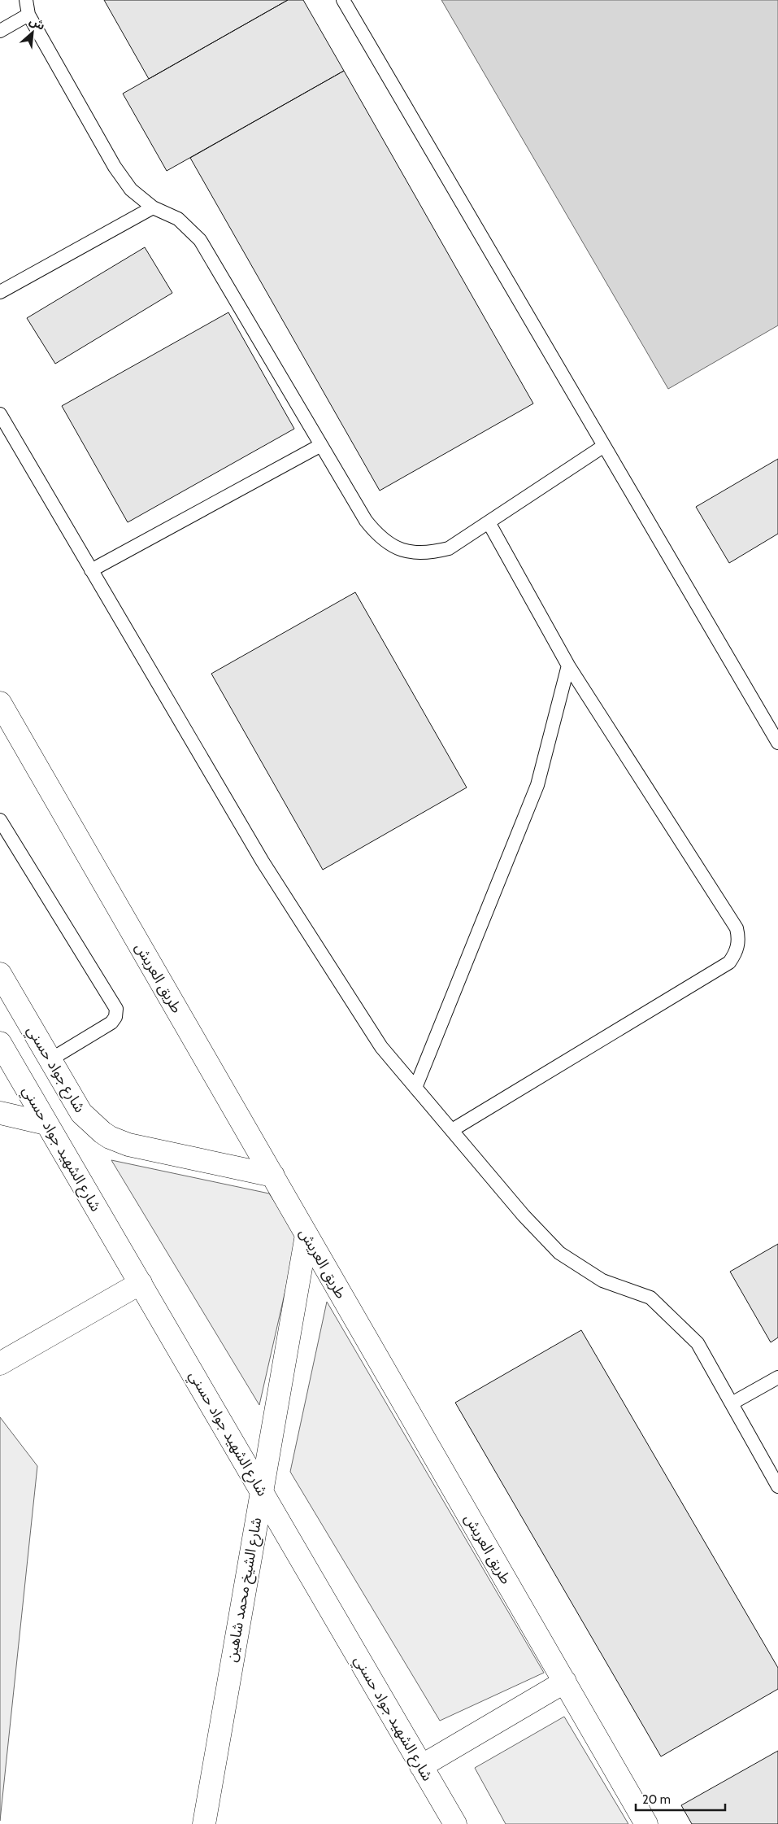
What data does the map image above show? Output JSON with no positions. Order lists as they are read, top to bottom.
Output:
{
  "streets": {
    "street": [
      "طريق العريش",
      "شارع جواد حسني",
      "شارع الشهيد جواد حسني",
      "شارع الشيخ محمد شاهين"
    ]
  },
  "crossings": [
    ["طريق العريش", "شارع جواد حسني"],
    ["طريق العريش", "شارع الشيخ محمد شاهين"],
    ["شارع الشهيد جواد حسني", "شارع الشيخ محمد شاهين"]
  ],
  "scale_bar": "20 m",
  "north": "top right"
}
